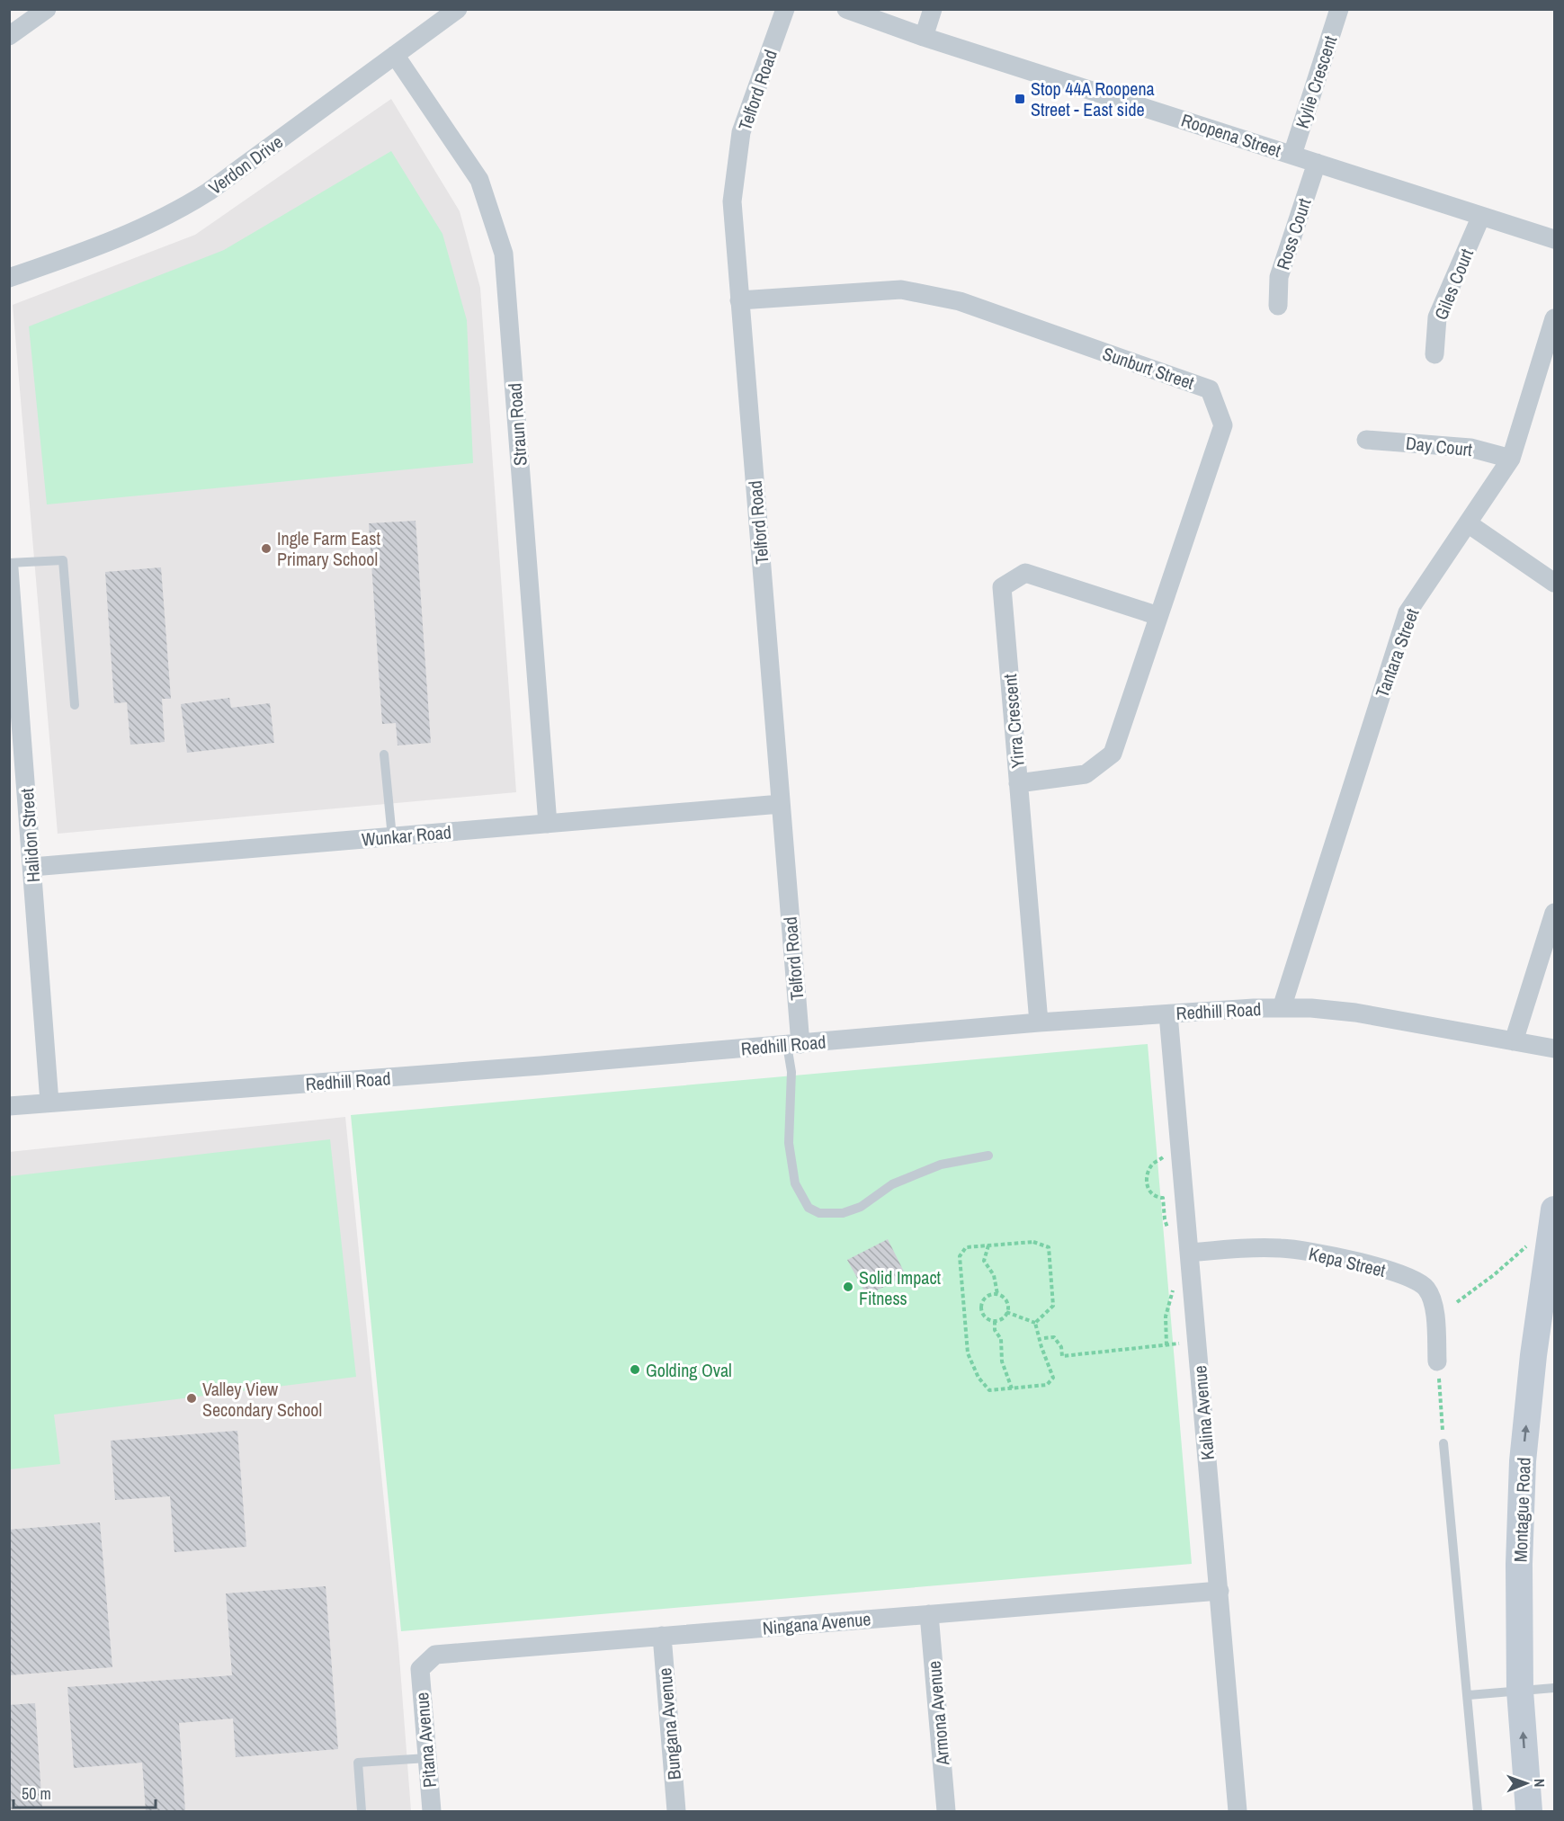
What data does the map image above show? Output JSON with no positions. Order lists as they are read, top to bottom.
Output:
{
  "streets": {
    "main road": ["Montague Road"],
    "street": [
      "Kylie Crescent",
      "Telford Road",
      "Roopena Street",
      "Verdon Drive",
      "Ross Court",
      "Giles Court",
      "Sunburt Street",
      "Straun Road",
      "Day Court",
      "Tantara Street",
      "Yirra Crescent",
      "Halidon Street",
      "Wunkar Road",
      "Redhill Road",
      "Kepa Street",
      "Kalina Avenue",
      "Ningana Avenue",
      "Armona Avenue",
      "Bungana Avenue",
      "Pitana Avenue"
    ]
  },
  "crossings": [
    ["Kylie Crescent", "Roopena Street"],
    ["Telford Road", "Sunburt Street"],
    ["Telford Road", "Wunkar Road"],
    ["Telford Road", "Redhill Road"],
    ["Roopena Street", "Ross Court"],
    ["Roopena Street", "Giles Court"],
    ["Verdon Drive", "Straun Road"],
    ["Sunburt Street", "Yirra Crescent"],
    ["Straun Road", "Wunkar Road"],
    ["Day Court", "Tantara Street"],
    ["Tantara Street", "Redhill Road"],
    ["Yirra Crescent", "Redhill Road"],
    ["Halidon Street", "Wunkar Road"],
    ["Halidon Street", "Redhill Road"],
    ["Redhill Road", "Kalina Avenue"],
    ["Kepa Street", "Kalina Avenue"],
    ["Kalina Avenue", "Ningana Avenue"],
    ["Ningana Avenue", "Armona Avenue"],
    ["Ningana Avenue", "Bungana Avenue"],
    ["Ningana Avenue", "Pitana Avenue"]
  ],
  "one_way": ["Montague Road"],
  "places": {
    "transit": ["Stop 44A Roopena Street - East side"],
    "other": [
      "Ingle Farm East Primary School",
      "Solid Impact Fitness",
      "Golding Oval",
      "Valley View Secondary School"
    ]
  },
  "scale_bar": "50 m",
  "north": "right"
}
